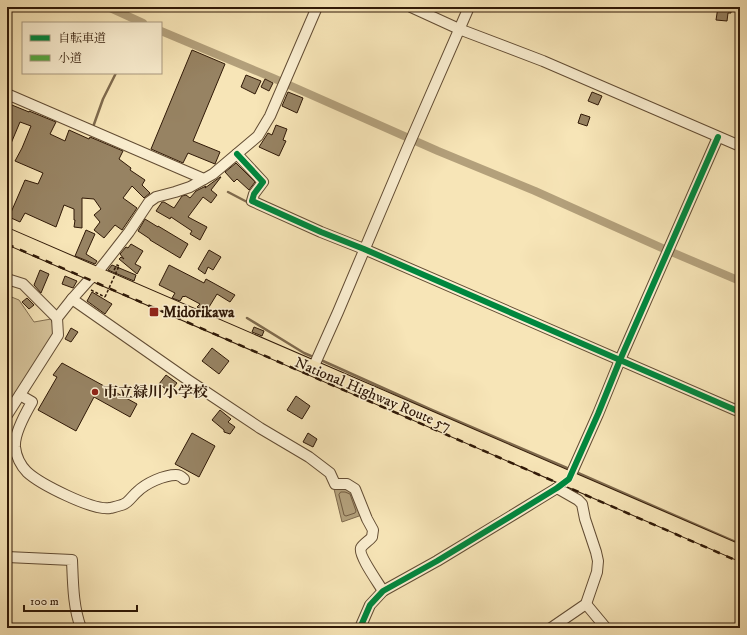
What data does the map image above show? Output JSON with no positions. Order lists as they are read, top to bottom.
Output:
{
  "streets": {
    "highway": ["National Highway Route 57"]
  },
  "places": {
    "transit": ["Midorikawa"],
    "other": ["市立緑川小学校"]
  },
  "legend": ["自転車道", "小道"],
  "scale_bar": "100 m"
}
